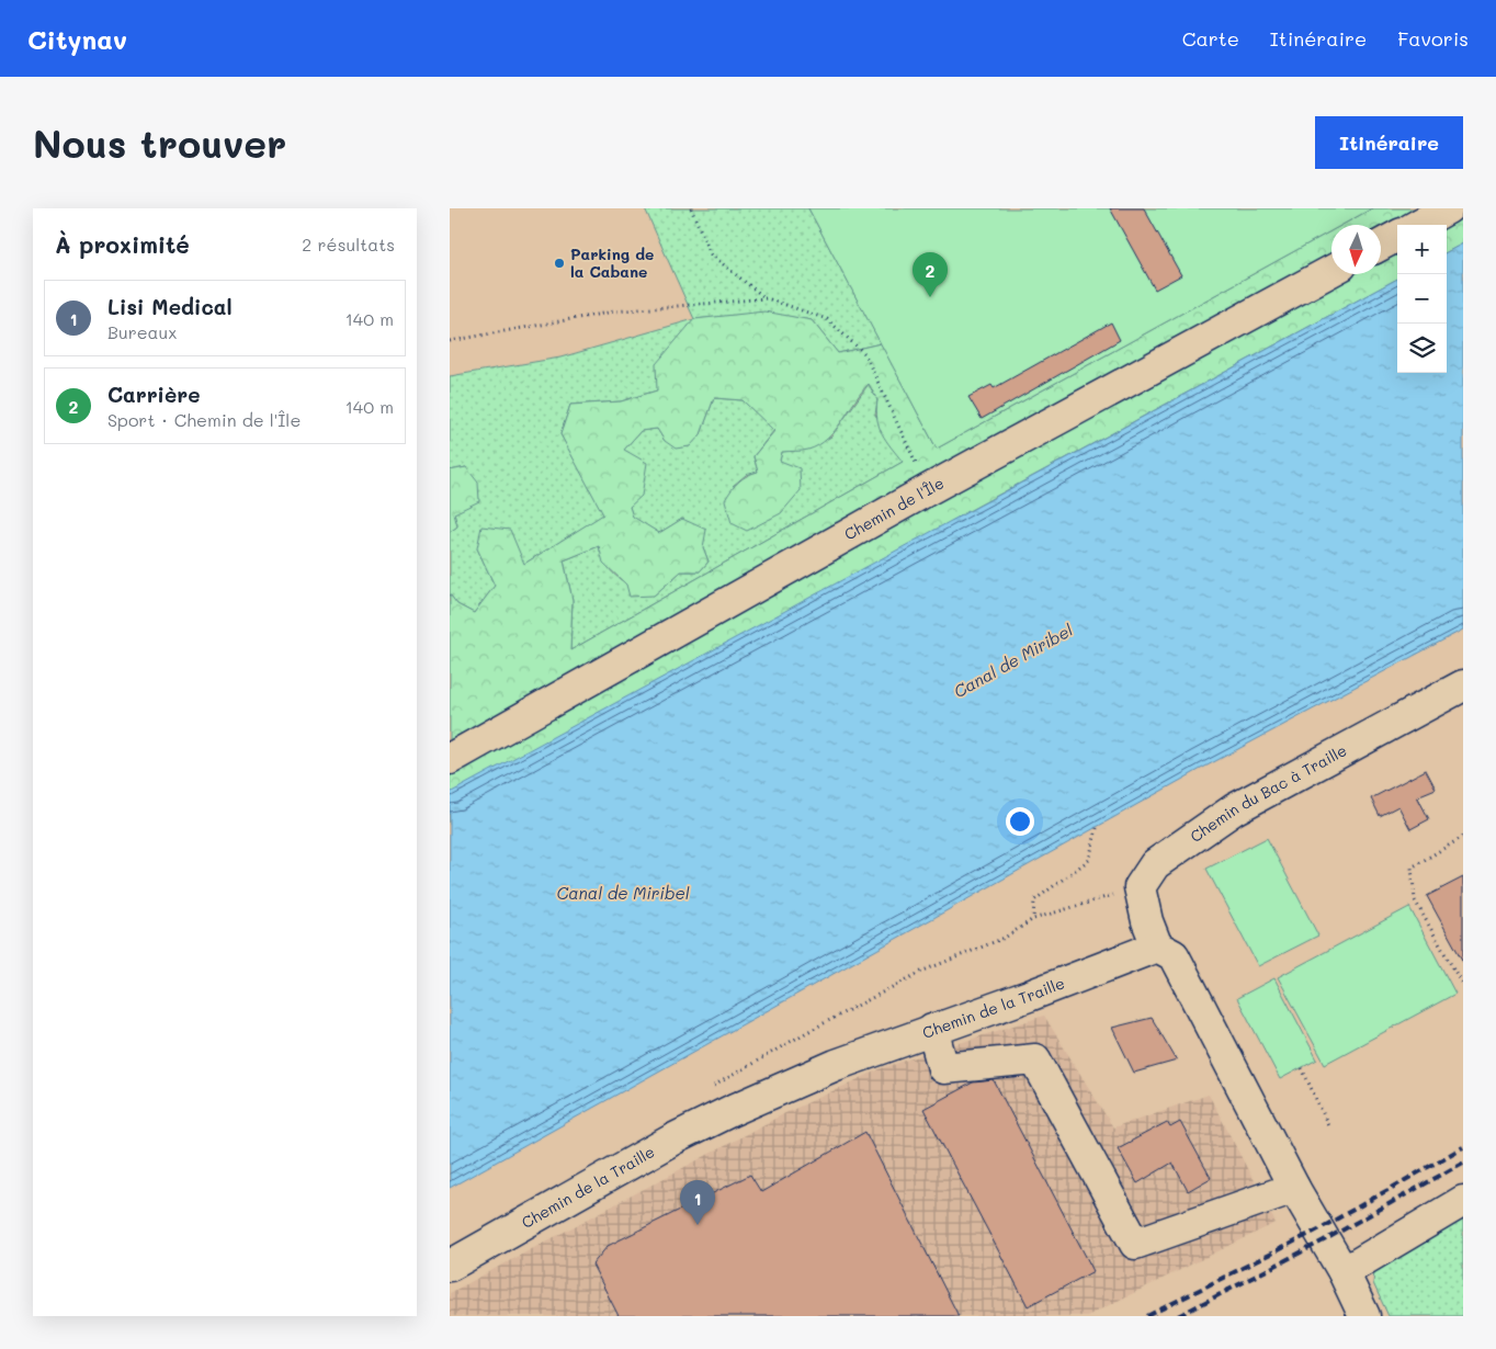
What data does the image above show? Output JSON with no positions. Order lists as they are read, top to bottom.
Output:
{
  "streets": {
    "street": ["Chemin de l'Île", "Chemin du Bac à Traille", "Chemin de la Traille"]
  },
  "water": ["Canal de Miribel"],
  "places": ["Parking de la Cabane"],
  "north": "bottom",
  "page": {
    "header": "Citynav",
    "nav": ["Carte", "Itinéraire", "Favoris"],
    "buttons": "Itinéraire",
    "title": "Nous trouver",
    "heading": ["À proximité", "2 résultats"],
    "map_buttons": ["+", "−"],
    "pins": ["2", "1"],
    "list": [
      {
        "mark": "1",
        "name": "Lisi Medical",
        "note": "Bureaux",
        "value": "140 m"
      },
      {
        "mark": "2",
        "name": "Carrière",
        "note": "Sport · Chemin de l'Île",
        "value": "140 m"
      }
    ]
  }
}
